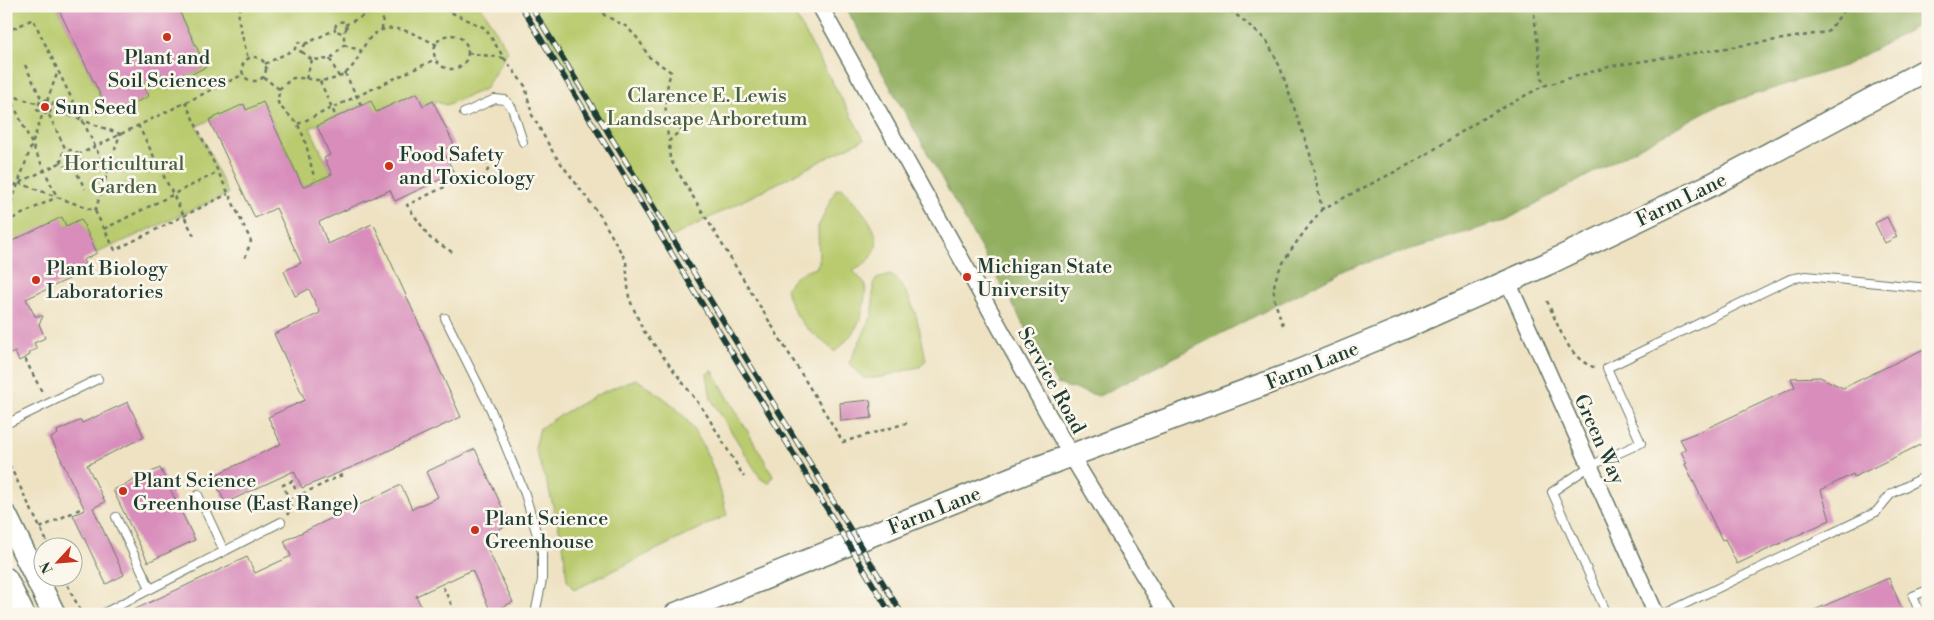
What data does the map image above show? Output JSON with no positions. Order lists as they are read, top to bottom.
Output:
{
  "streets": {
    "street": ["Farm Lane", "Service Road", "Green Way"]
  },
  "crossings": [
    ["Farm Lane", "Service Road"],
    ["Farm Lane", "Green Way"]
  ],
  "parks": ["Clarence E. Lewis Landscape Arboretum", "Horticultural Garden"],
  "places": [
    "Plant and Soil Sciences",
    "Sun Seed",
    "Food Safety and Toxicology",
    "Michigan State University",
    "Plant Biology Laboratories",
    "Plant Science Greenhouse (East Range)",
    "Plant Science Greenhouse"
  ],
  "north": "bottom left"
}
